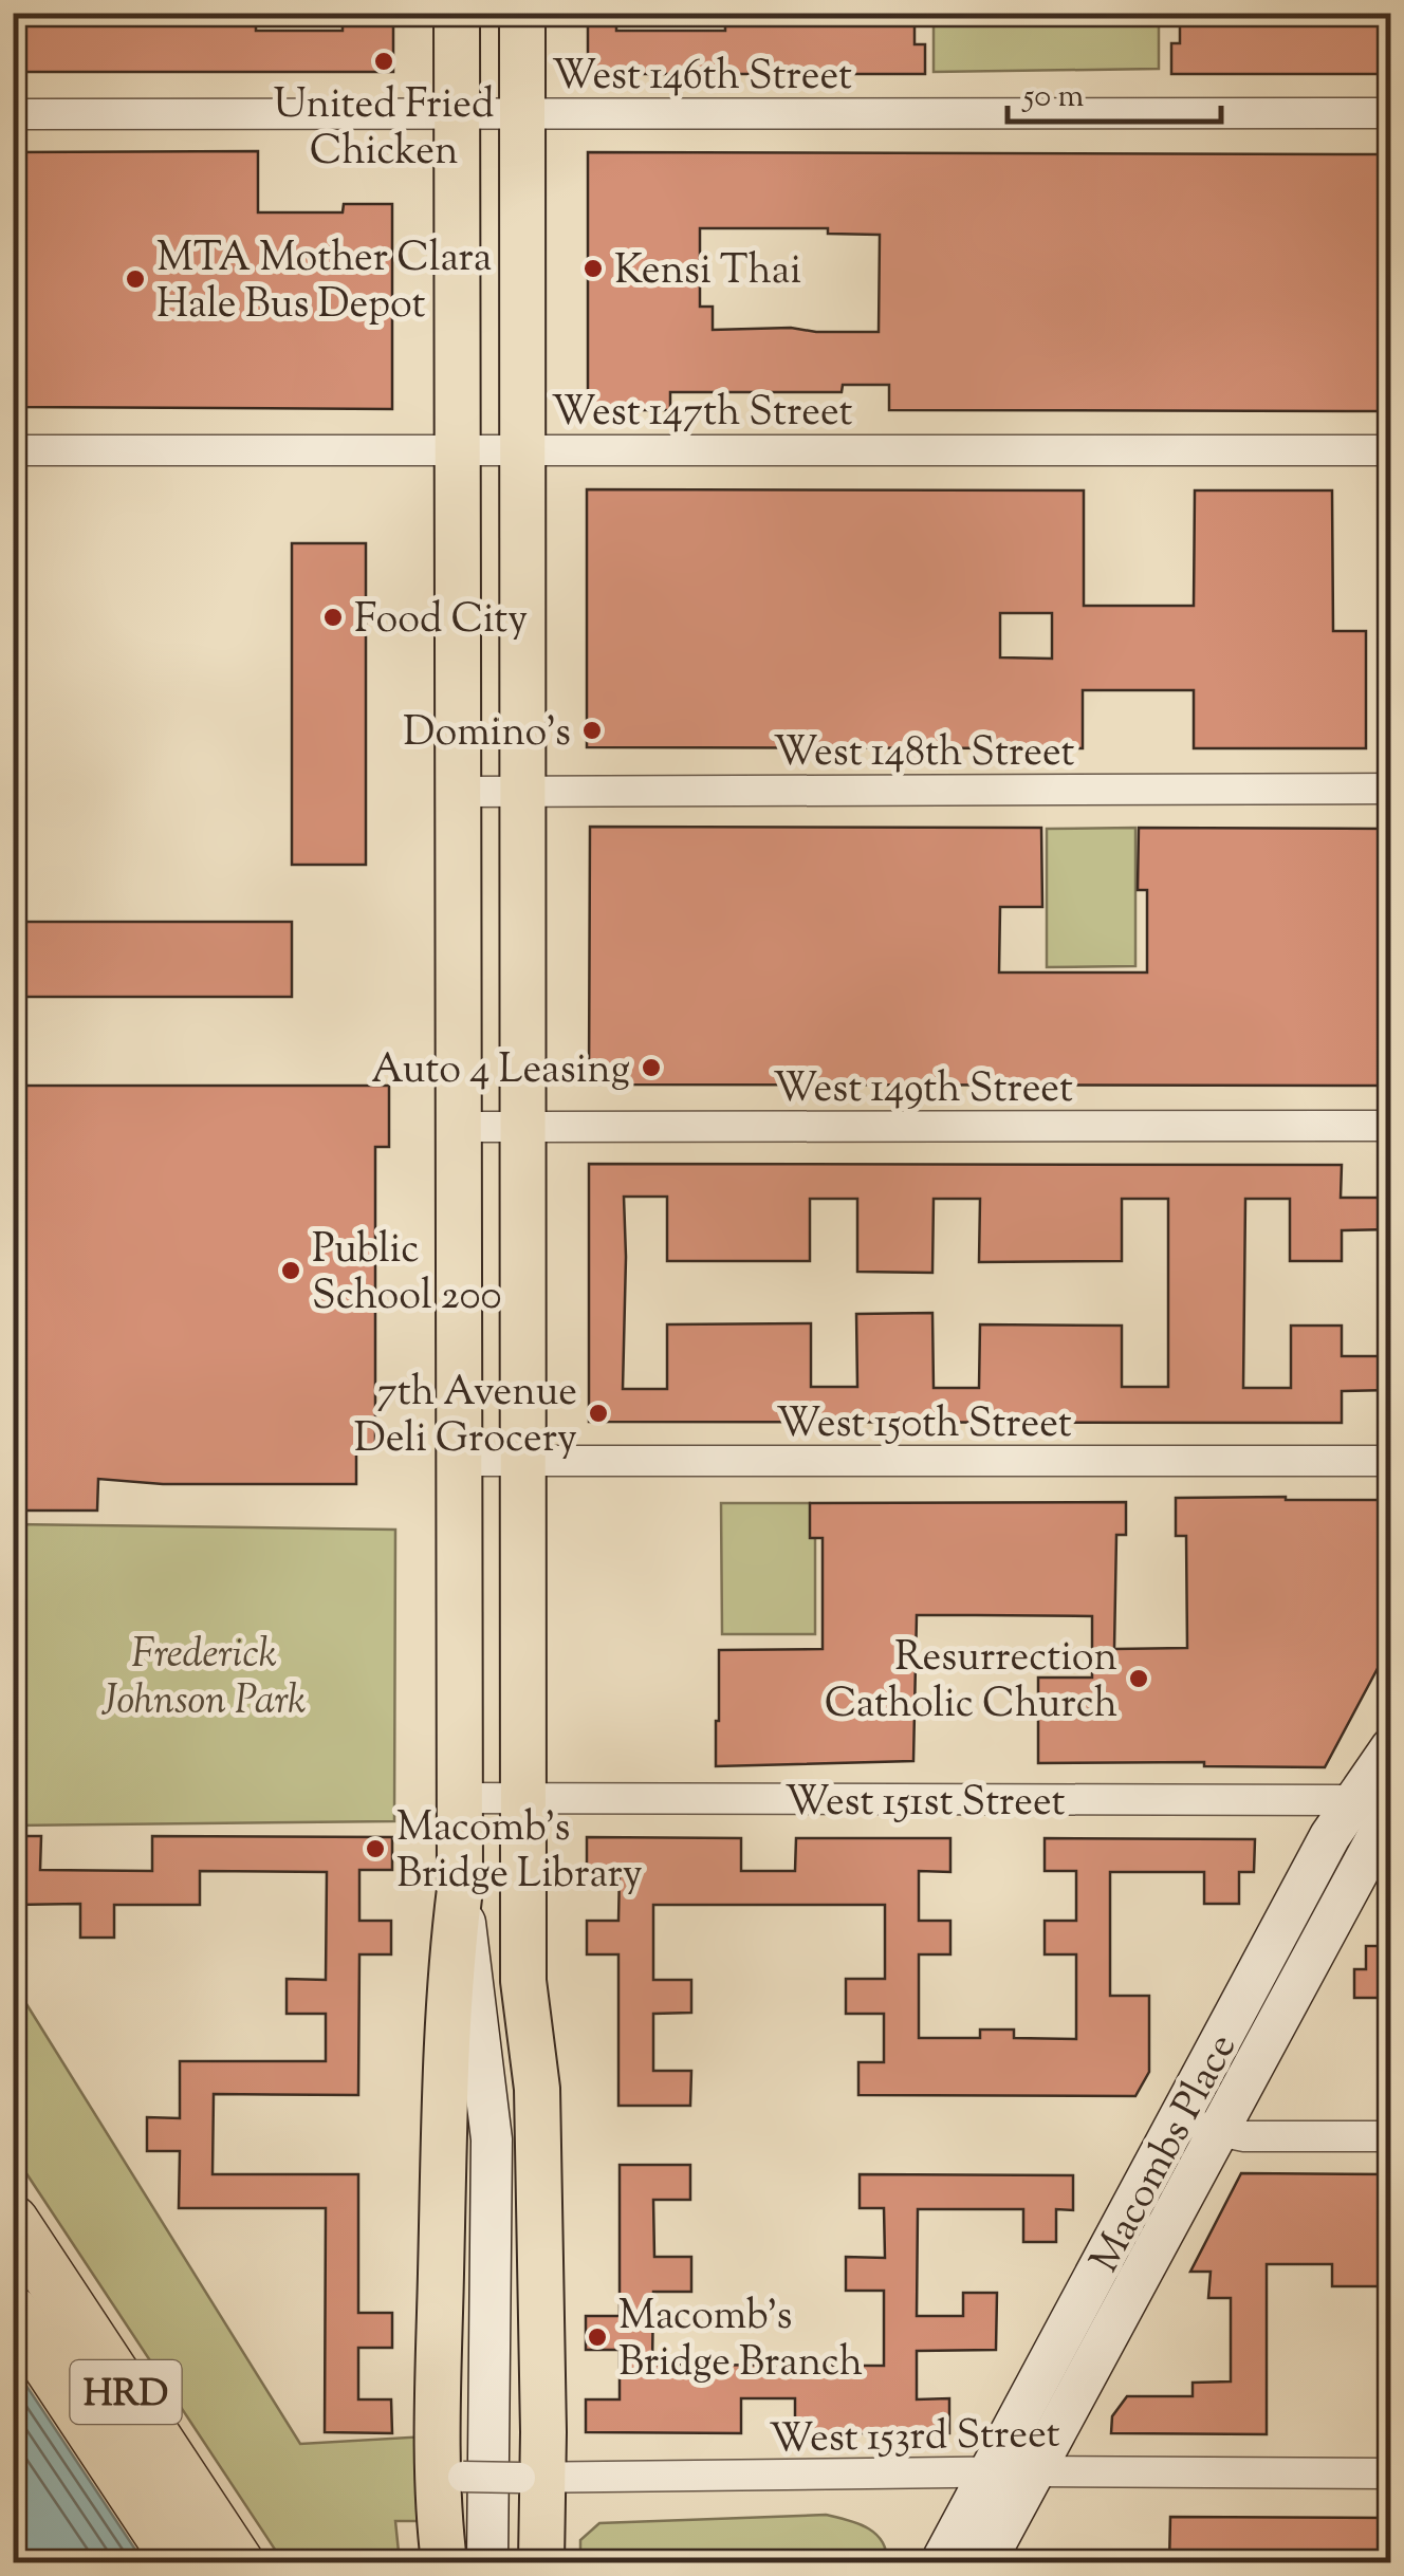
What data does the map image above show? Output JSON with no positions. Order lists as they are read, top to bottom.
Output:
{
  "streets": {
    "highway": ["HRD"],
    "main road": ["Macombs Place"],
    "street": [
      "West 146th Street",
      "West 147th Street",
      "West 148th Street",
      "West 149th Street",
      "West 150th Street",
      "West 151st Street",
      "West 153rd Street"
    ]
  },
  "crossings": [
    ["West 151st Street", "Macombs Place"],
    ["Macombs Place", "West 153rd Street"]
  ],
  "parks": ["Frederick Johnson Park"],
  "places": [
    "United Fried Chicken",
    "Kensi Thai",
    "MTA Mother Clara Hale Bus Depot",
    "Food City",
    "Domino's",
    "Auto 4 Leasing",
    "Public School 200",
    "7th Avenue Deli Grocery",
    "Resurrection Catholic Church",
    "Macomb's Bridge Library",
    "Macomb's Bridge Branch"
  ],
  "scale_bar": "50 m"
}
